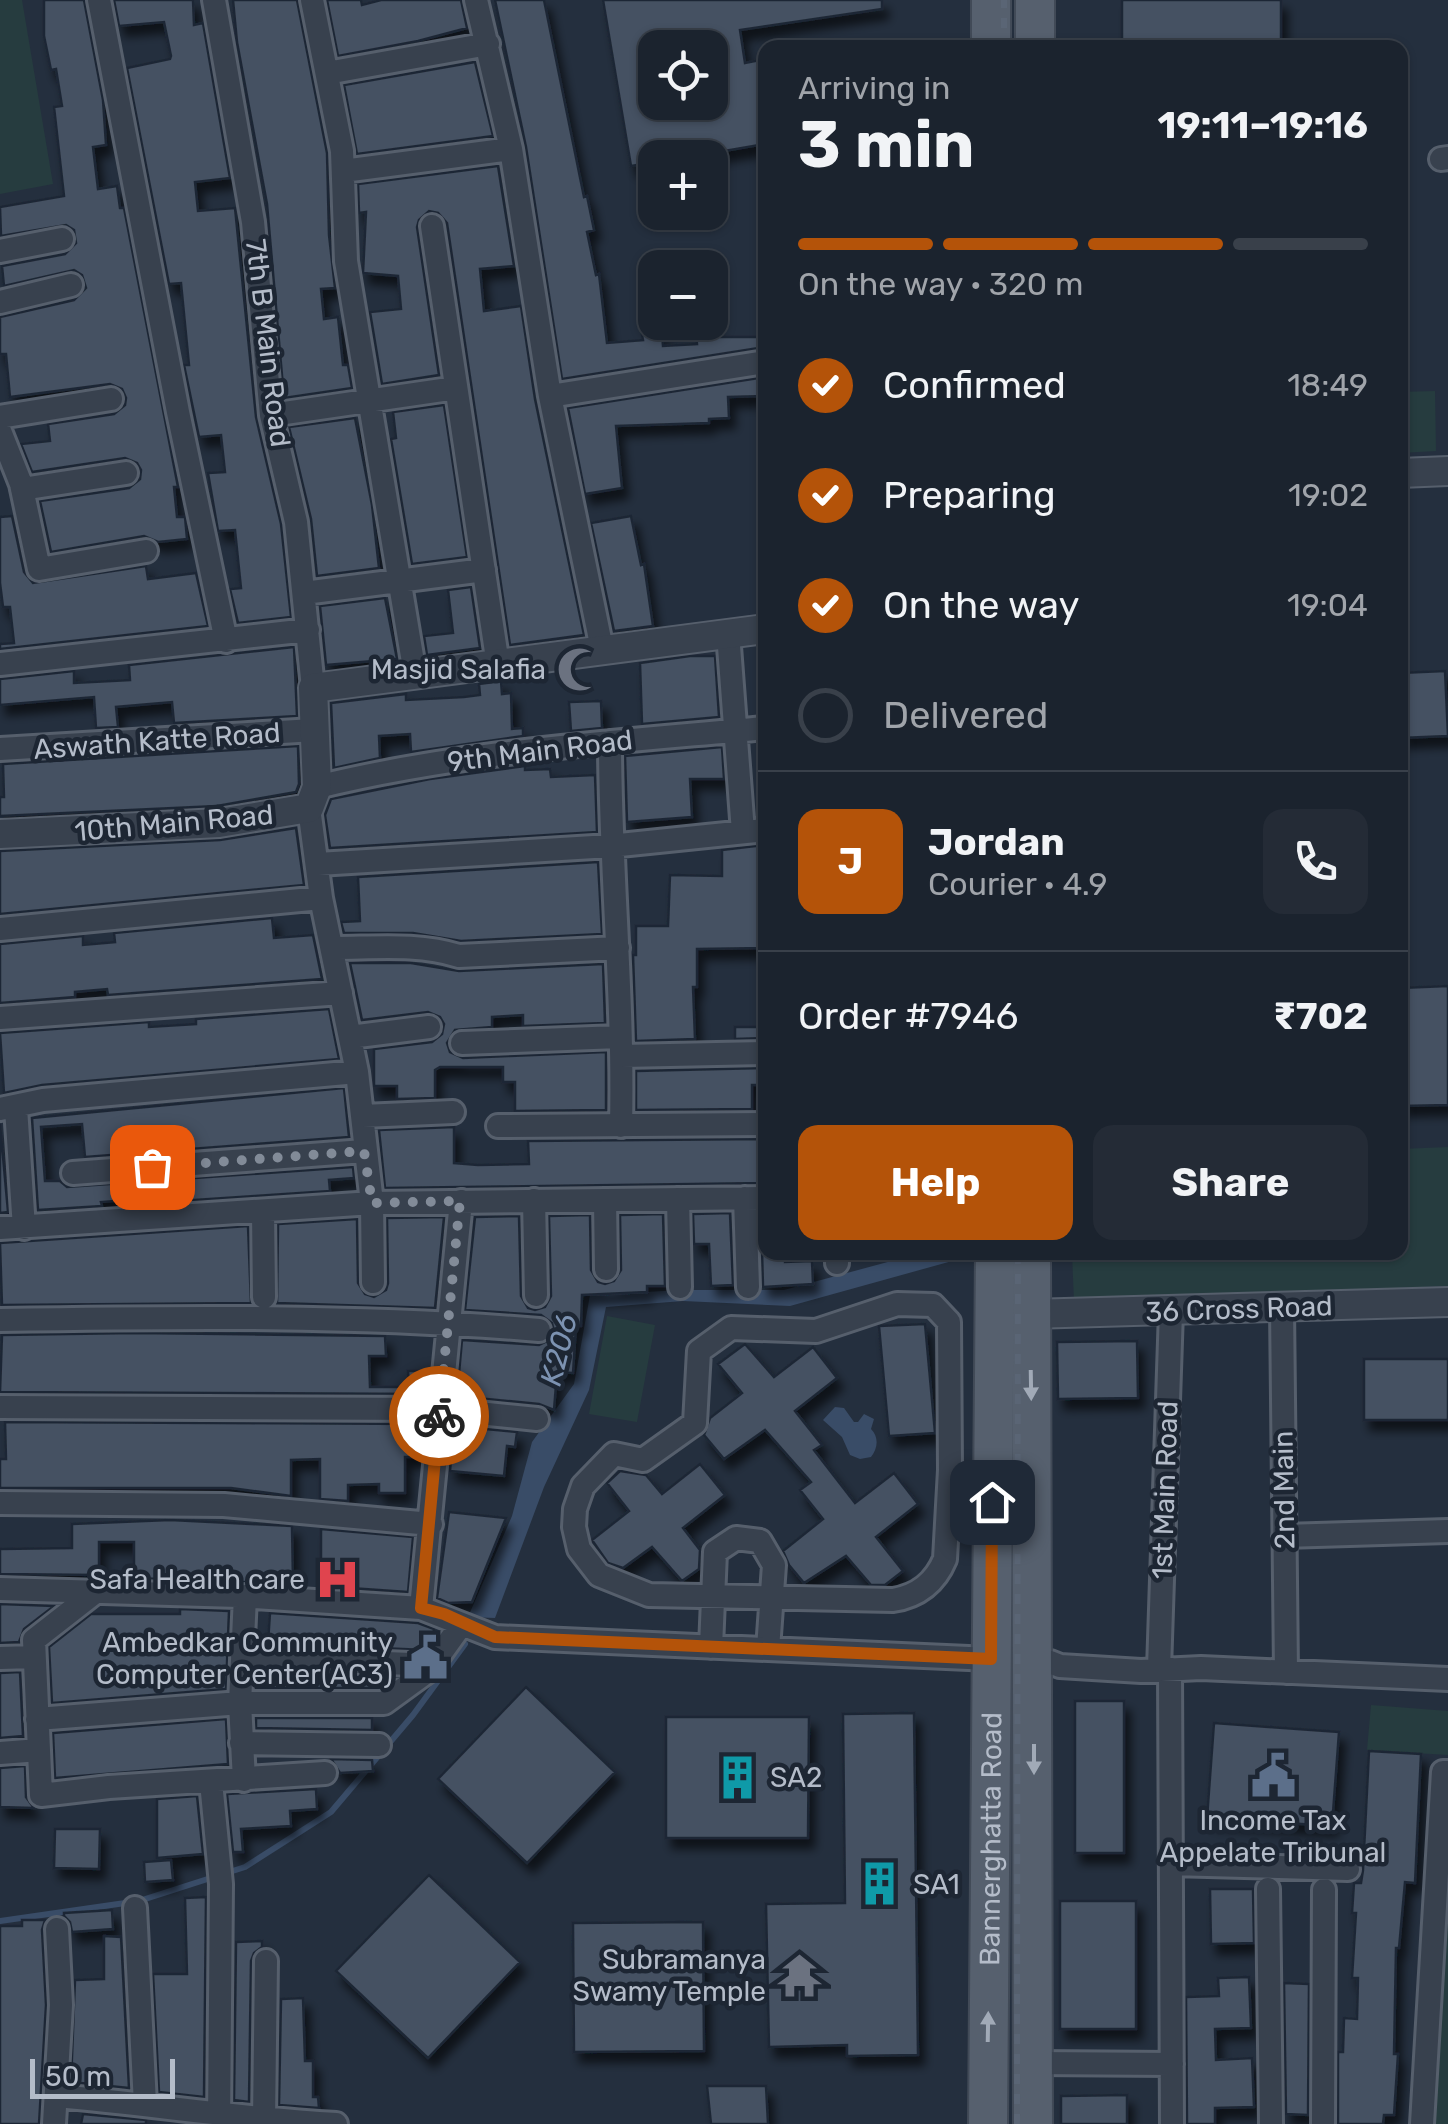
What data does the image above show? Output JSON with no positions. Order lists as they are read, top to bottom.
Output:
{
  "streets": {
    "main road": ["Bannerghatta Road"],
    "street": [
      "7th B Main Road",
      "Aswath Katte Road",
      "9th Main Road",
      "10th Main Road",
      "36 Cross Road",
      "1st Main Road",
      "2nd Main"
    ]
  },
  "crossings": [
    ["9th Main Road", "10th Main Road"],
    ["36 Cross Road", "1st Main Road"],
    ["36 Cross Road", "2nd Main"],
    ["36 Cross Road", "Bannerghatta Road"]
  ],
  "water": ["K206"],
  "places": {
    "mosque": ["Masjid Salafia"],
    "hospital": ["Safa Health care"],
    "public building": ["Ambedkar Community Computer Center(AC3)", "Income Tax Appelate Tribunal"],
    "building": ["SA2", "SA1"],
    "temple": ["Subramanya Swamy Temple"]
  },
  "scale_bar": "50 m",
  "page": {
    "map_buttons": ["+", "−"],
    "heading": ["3 min", "Arriving in", "19:11–19:16"],
    "panel": [
      "Jordan",
      "Courier · 4.9",
      "Order #7946",
      "₹702"
    ],
    "bar": "On the way · 320 m",
    "list": [
      ["Confirmed", "18:49"],
      ["Preparing", "19:02"],
      ["On the way", "19:04"],
      "Delivered"
    ],
    "round": "J",
    "buttons": ["Help", "Share"],
    "scale": "50 m"
  }
}
